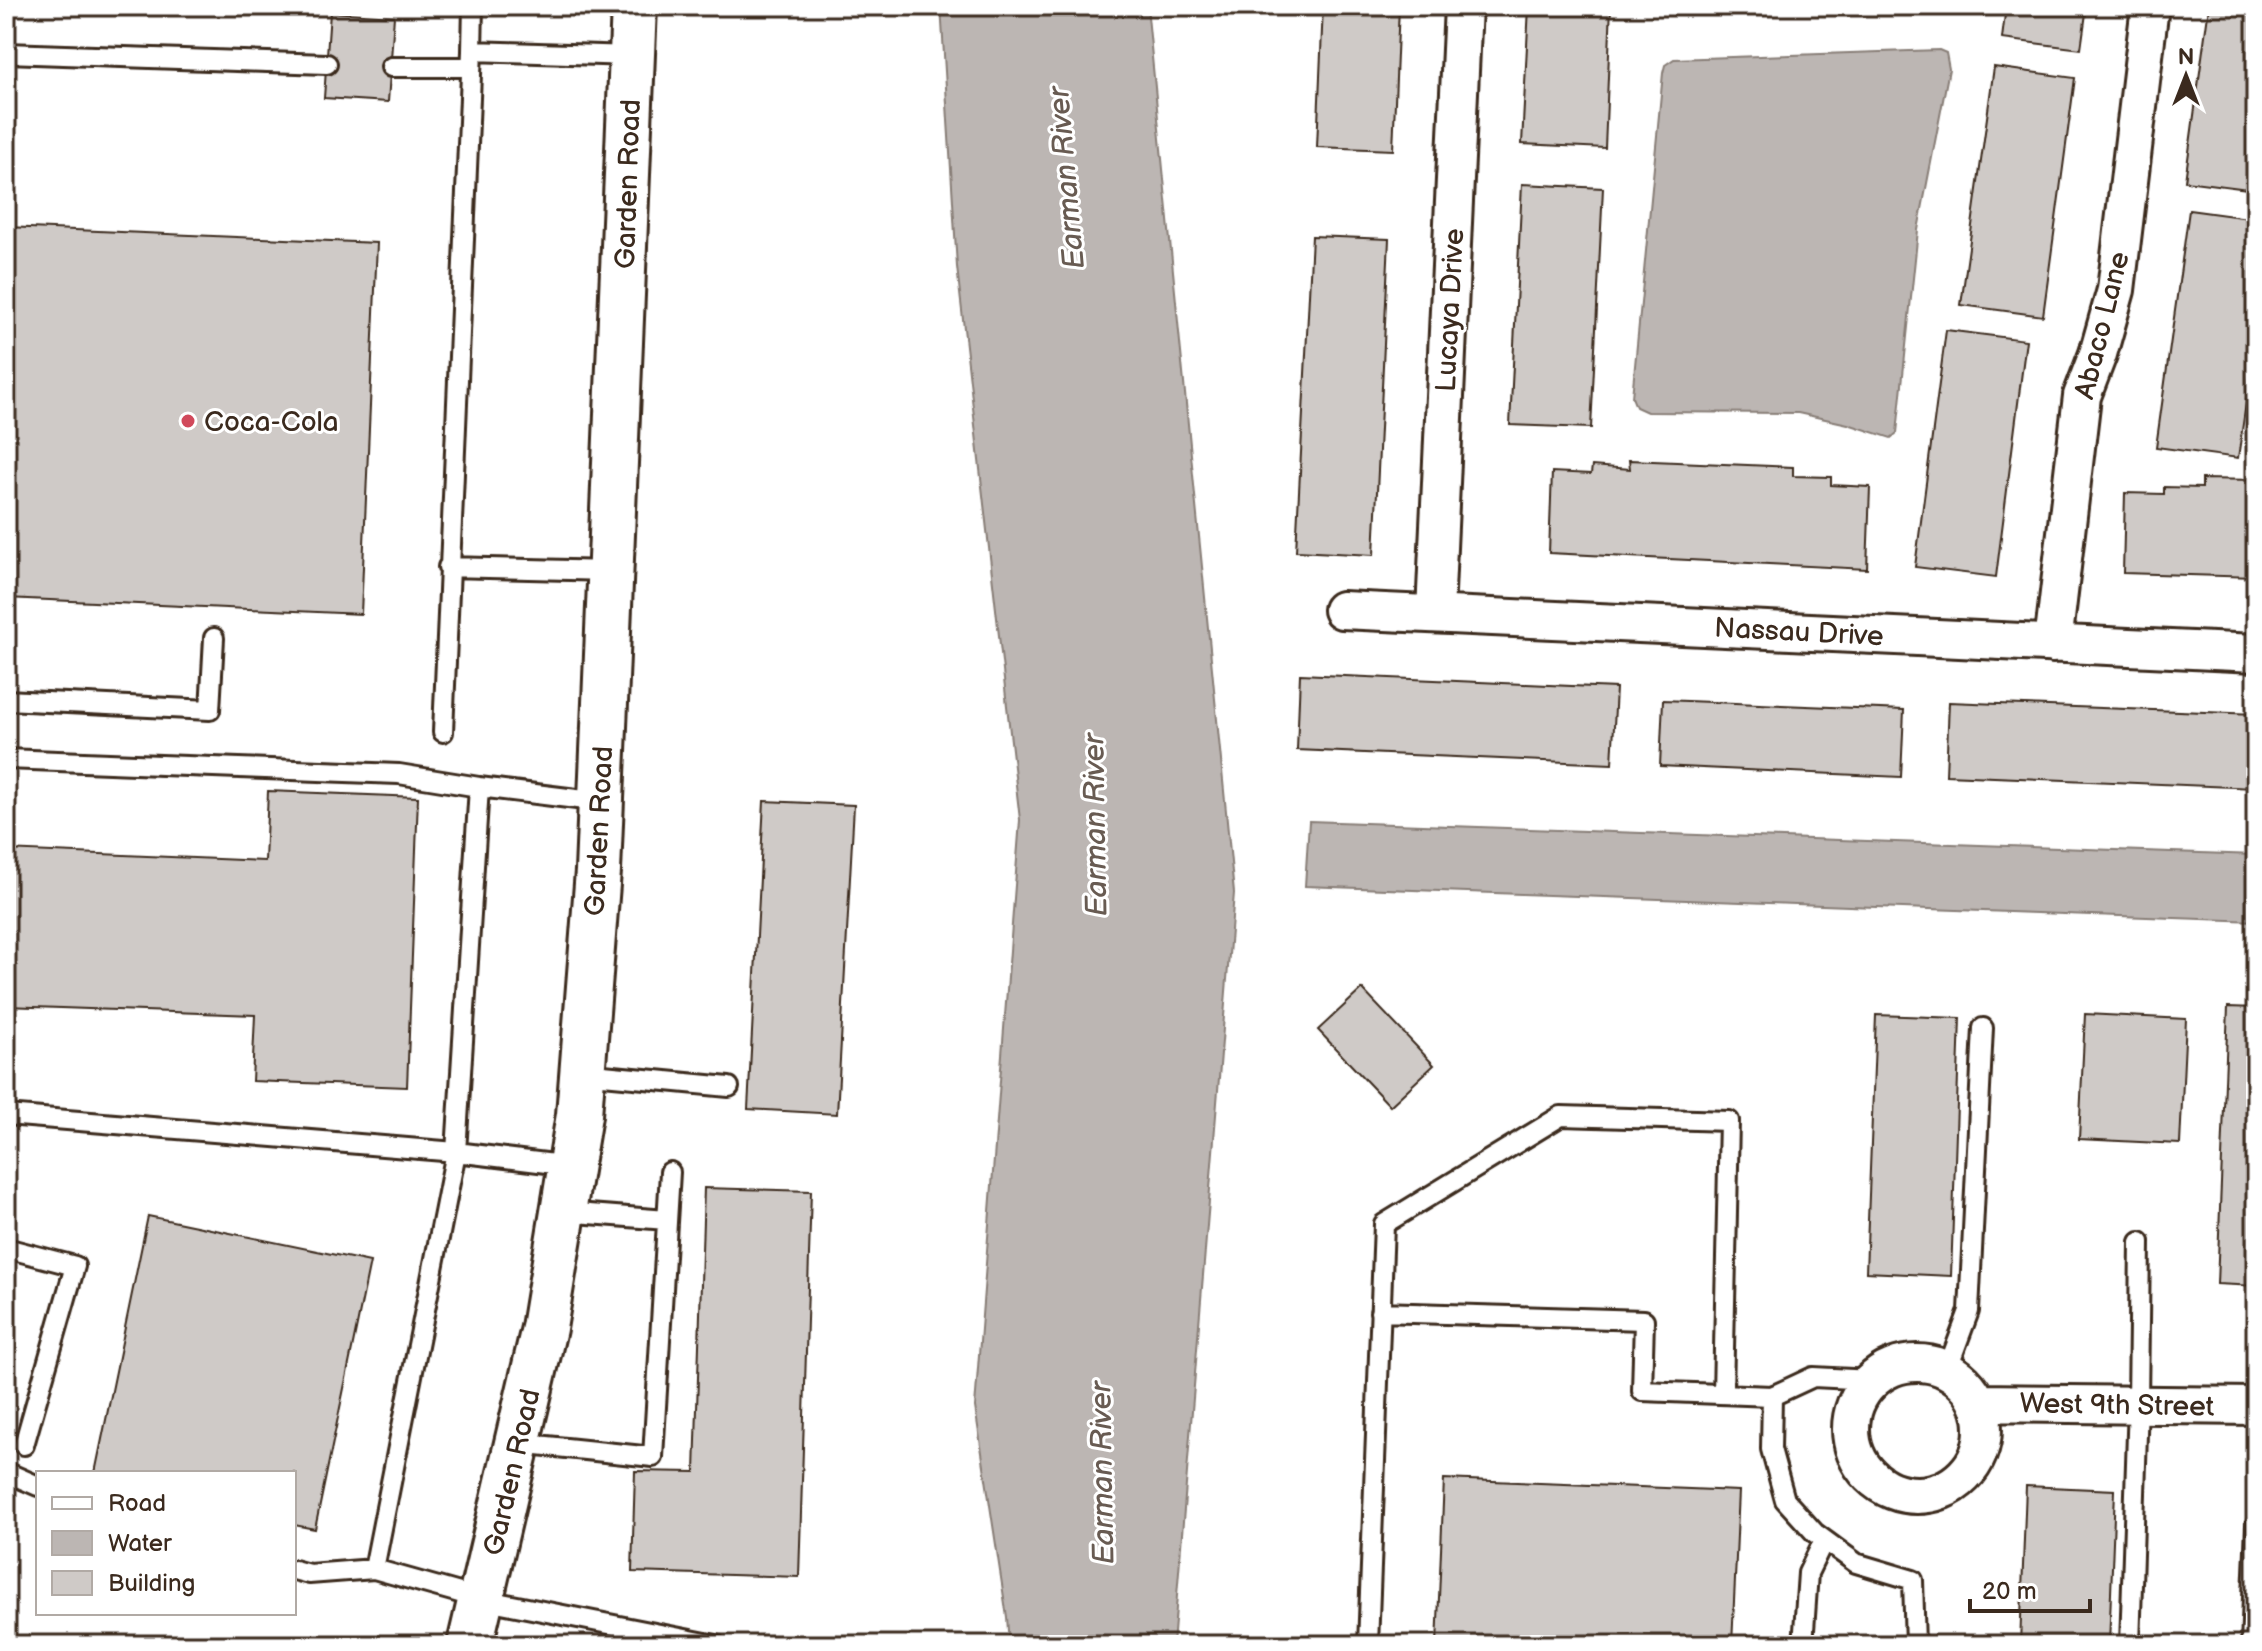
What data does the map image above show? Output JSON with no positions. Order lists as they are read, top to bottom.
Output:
{
  "streets": {
    "street": [
      "Garden Road",
      "Lucaya Drive",
      "Abaco Lane",
      "Nassau Drive",
      "West 9th Street"
    ]
  },
  "crossings": [
    ["Lucaya Drive", "Nassau Drive"],
    ["Abaco Lane", "Nassau Drive"]
  ],
  "water": ["Earman River"],
  "places": ["Coca-Cola"],
  "legend": ["Road", "Water", "Building"],
  "scale_bar": "20 m",
  "north": "top"
}
